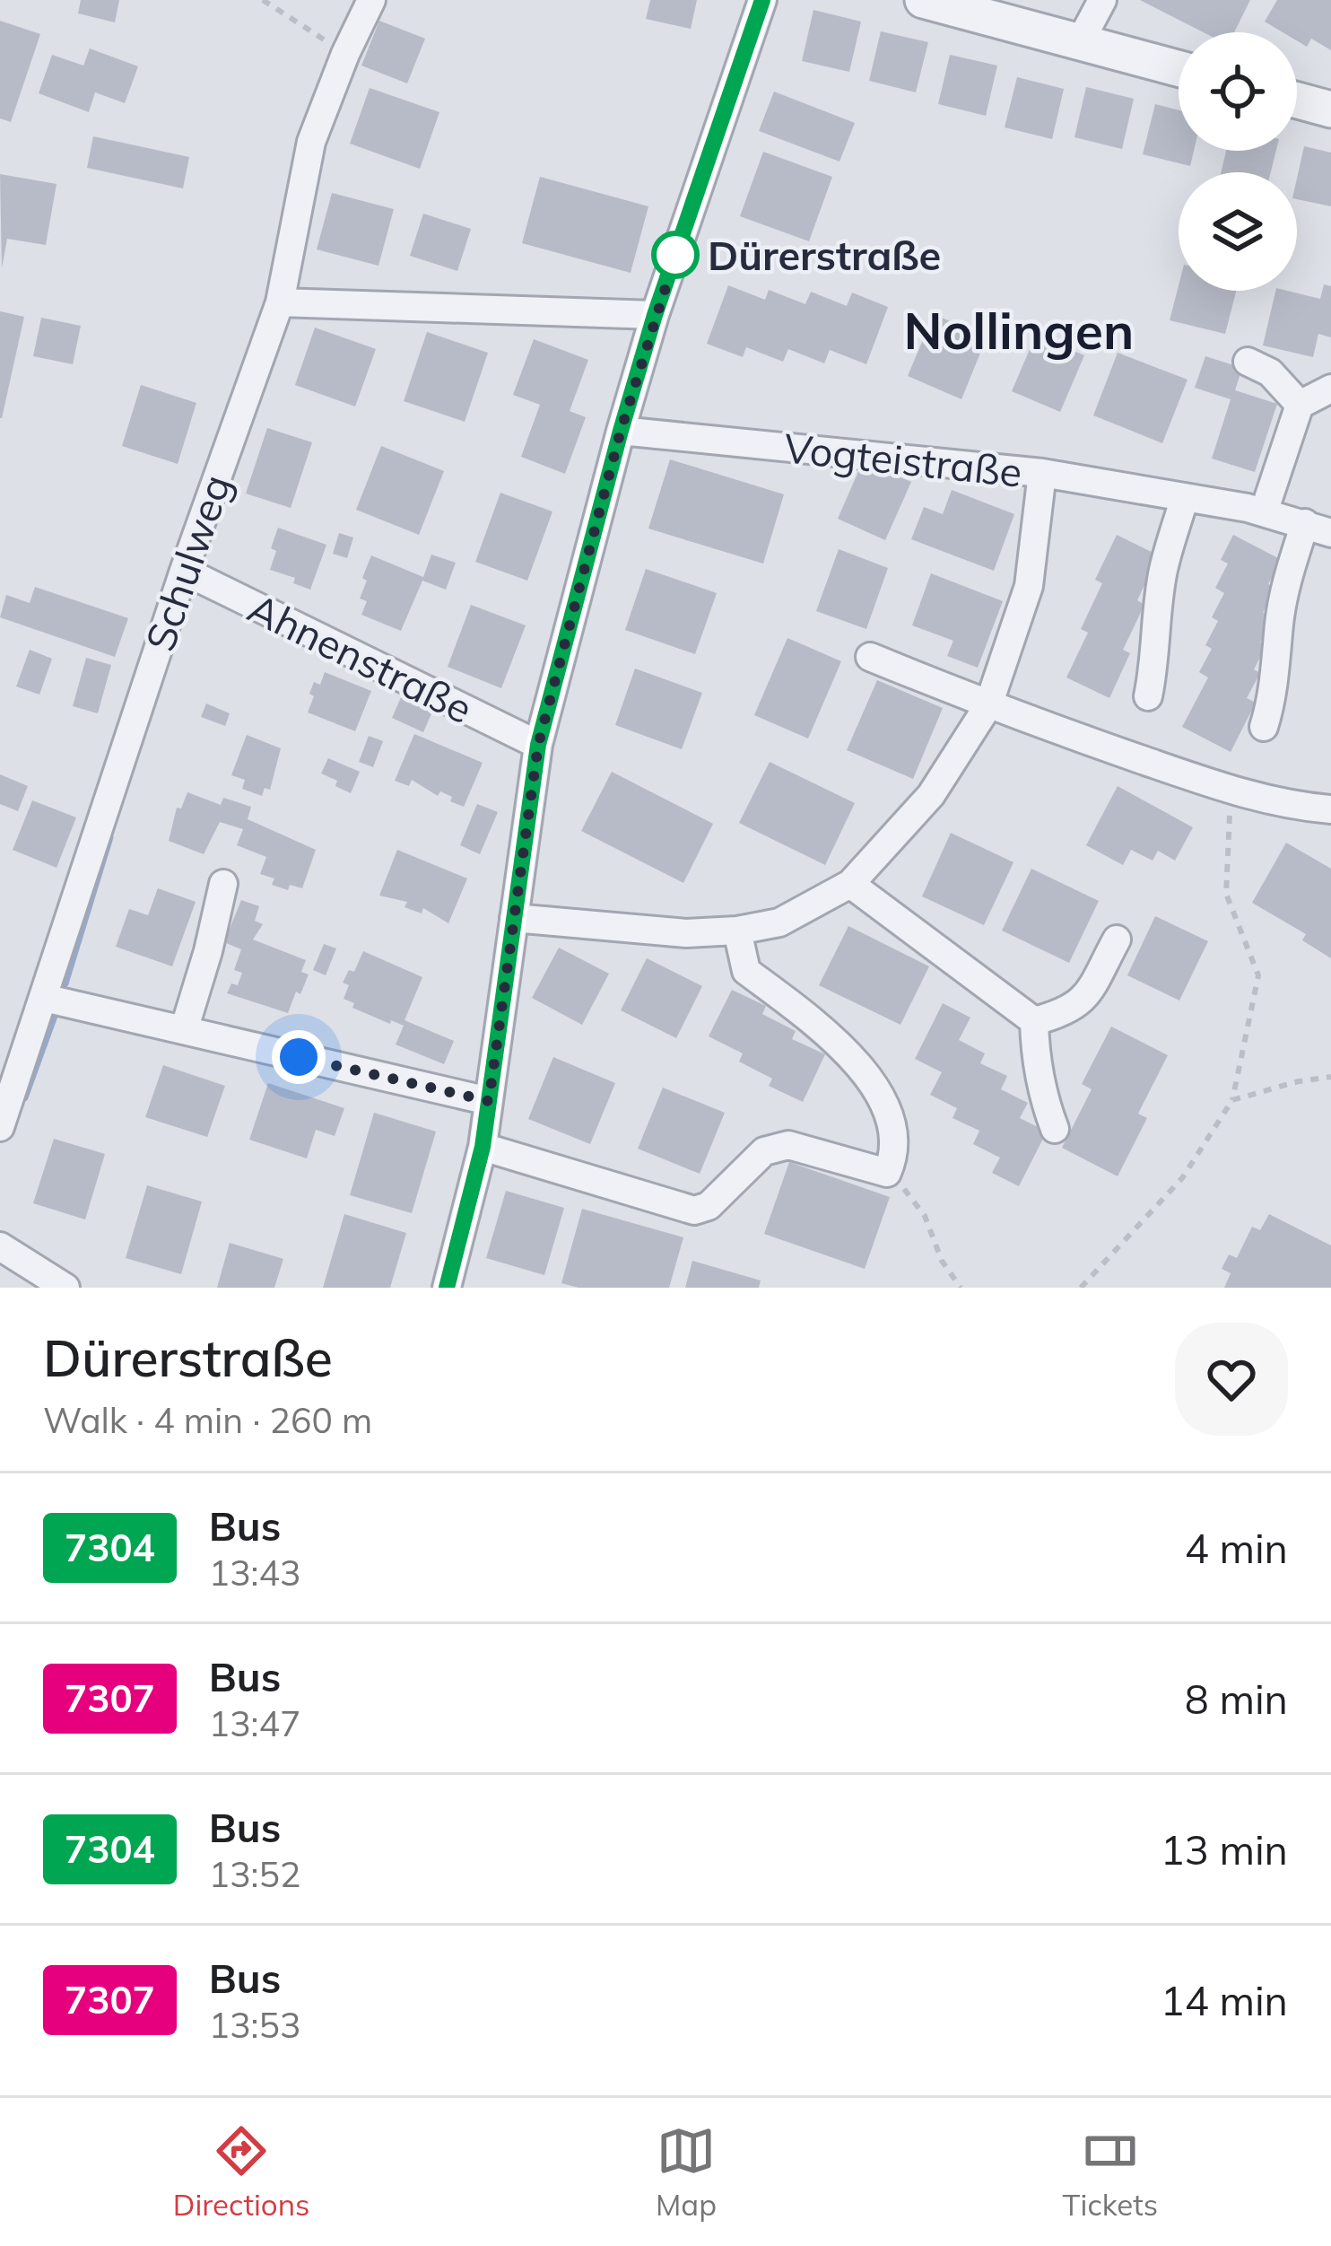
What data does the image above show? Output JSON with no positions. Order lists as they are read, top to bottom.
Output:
{
  "streets": {
    "street": ["Vogteistraße", "Schulweg", "Ahnenstraße"]
  },
  "crossings": [
    ["Schulweg", "Ahnenstraße"]
  ],
  "districts": ["Nollingen"],
  "places": ["Dürerstraße"],
  "lines": ["bus line 7304"],
  "page": {
    "heading": ["Dürerstraße", "Walk · 4 min · 260 m"],
    "list": [
      {
        "mark": "7304",
        "name": "Bus",
        "note": "13:43",
        "value": "4 min"
      },
      {
        "mark": "7307",
        "name": "Bus",
        "note": "13:47",
        "value": "8 min"
      },
      {
        "mark": "7304",
        "name": "Bus",
        "note": "13:52",
        "value": "13 min"
      },
      {
        "mark": "7307",
        "name": "Bus",
        "note": "13:53",
        "value": "14 min"
      }
    ],
    "tabs": ["Directions", "Map", "Tickets"]
  }
}
